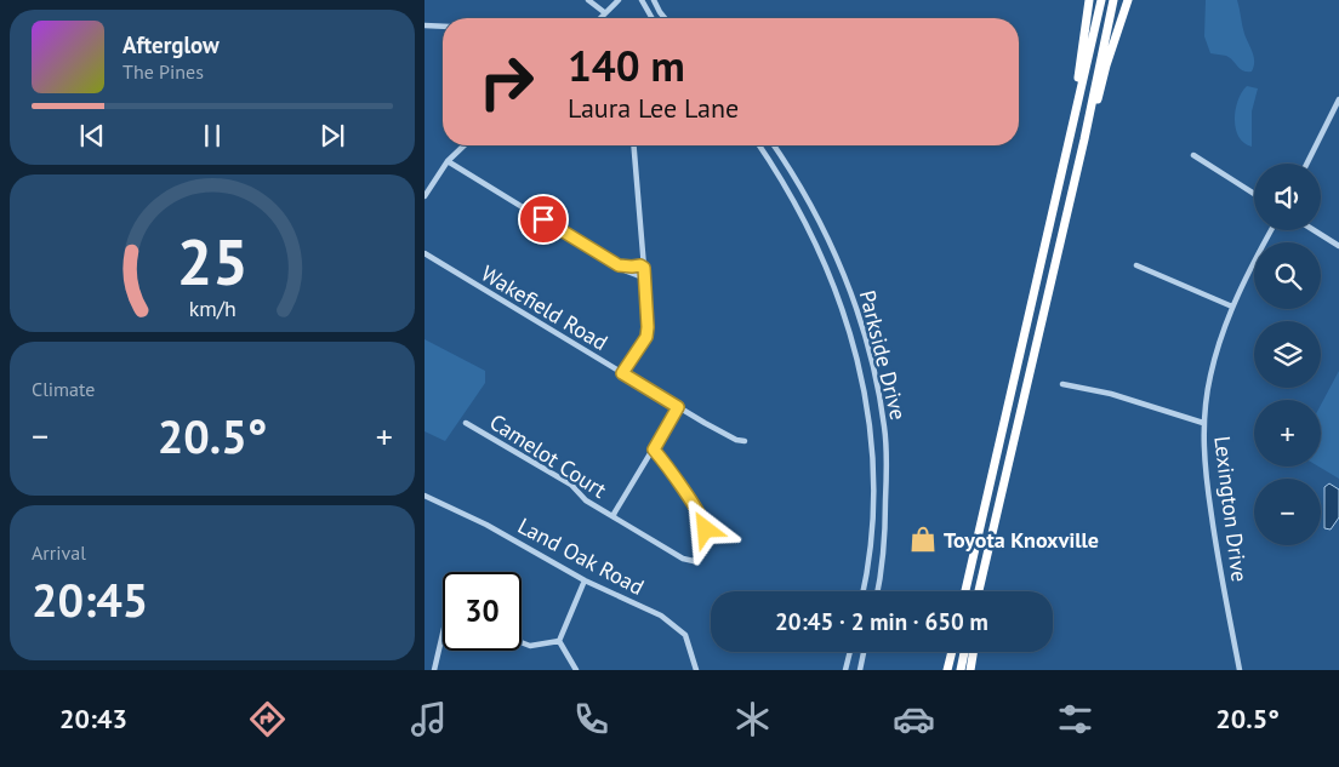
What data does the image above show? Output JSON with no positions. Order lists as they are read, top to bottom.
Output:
{
  "streets": {
    "street": [
      "Wakefield Road",
      "Parkside Drive",
      "Camelot Court",
      "Lexington Drive",
      "Land Oak Road"
    ]
  },
  "places": {
    "shop": ["Toyota Knoxville"]
  },
  "page": {
    "turn": ["140 m", "Laura Lee Lane"],
    "song": ["Afterglow", "The Pines"],
    "map_buttons": ["+", "−"],
    "tile": [
      "Climate",
      ["Arrival", "20:45"]
    ],
    "heat": ["−", "20.5°", "+"],
    "limit": "30",
    "trip": "20:45 · 2 min · 650 m",
    "tabs": ["20:43", "20.5°"],
    "gauge": ["25", "km/h"]
  }
}
